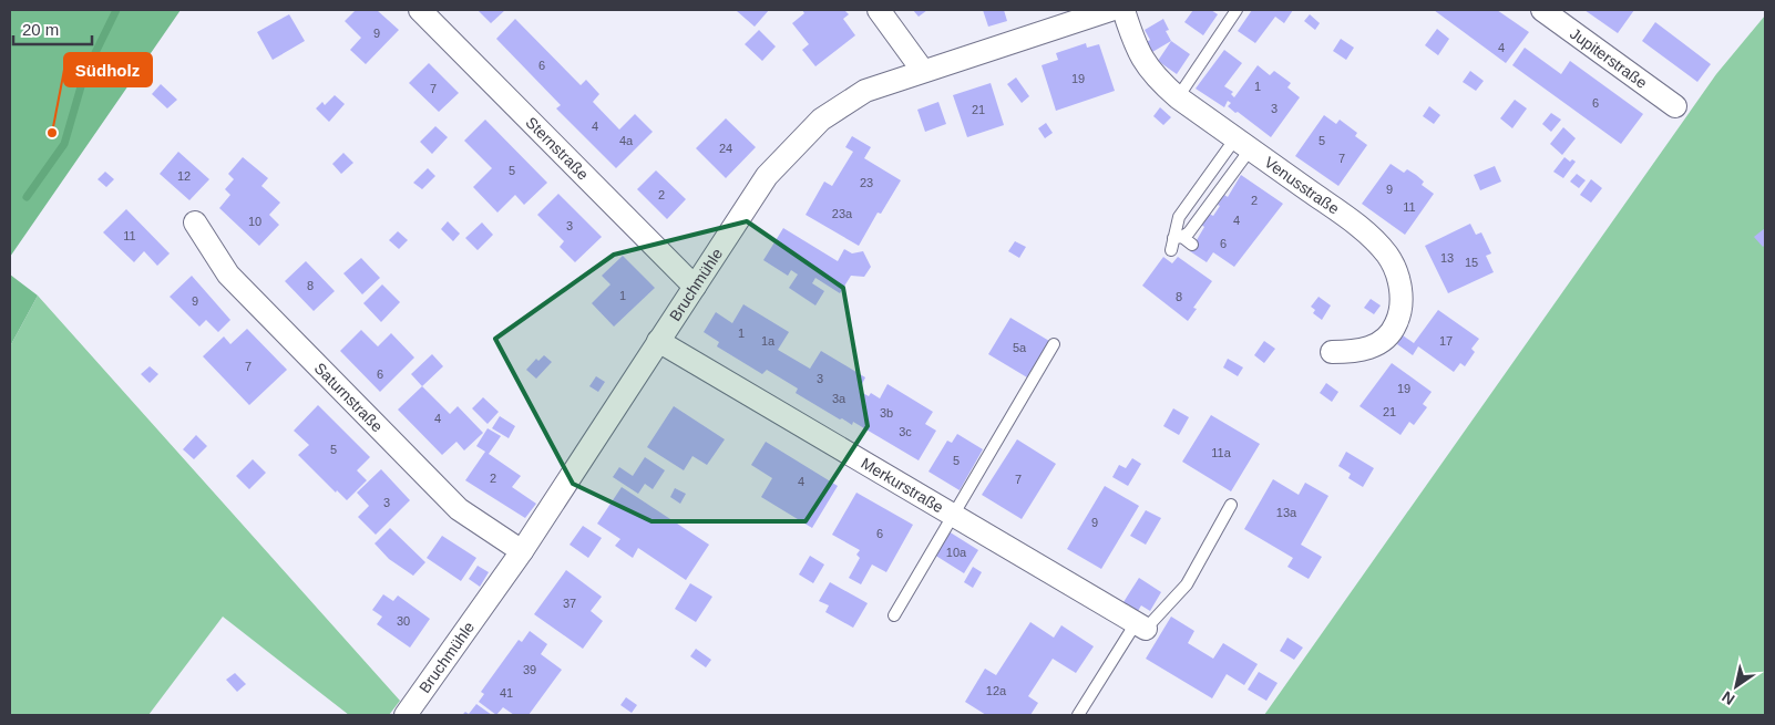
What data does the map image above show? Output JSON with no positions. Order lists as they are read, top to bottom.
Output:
{
  "streets": {
    "street": [
      "Jupiterstraße",
      "Sternstraße",
      "Venusstraße",
      "Bruchmühle",
      "Saturnstraße",
      "Merkurstraße"
    ]
  },
  "crossings": [
    ["Sternstraße", "Bruchmühle"],
    ["Bruchmühle", "Saturnstraße"],
    ["Bruchmühle", "Merkurstraße"]
  ],
  "places": ["Südholz"],
  "house_numbers": [
    "9",
    "4",
    "6",
    "19",
    "1",
    "7",
    "6",
    "3",
    "21",
    "4",
    "4a",
    "5",
    "24",
    "7",
    "5",
    "12",
    "23",
    "9",
    "2",
    "2",
    "11",
    "23a",
    "4",
    "10",
    "3",
    "11",
    "6",
    "13",
    "15",
    "8",
    "1",
    "8",
    "9",
    "1",
    "1a",
    "17",
    "5a",
    "7",
    "6",
    "3",
    "19",
    "3a",
    "21",
    "3b",
    "4",
    "3c",
    "5",
    "11a",
    "5",
    "2",
    "7",
    "4",
    "3",
    "13a",
    "9",
    "6",
    "10a",
    "37",
    "30",
    "39",
    "12a",
    "41"
  ],
  "scale_bar": "20 m",
  "north": "bottom left"
}
